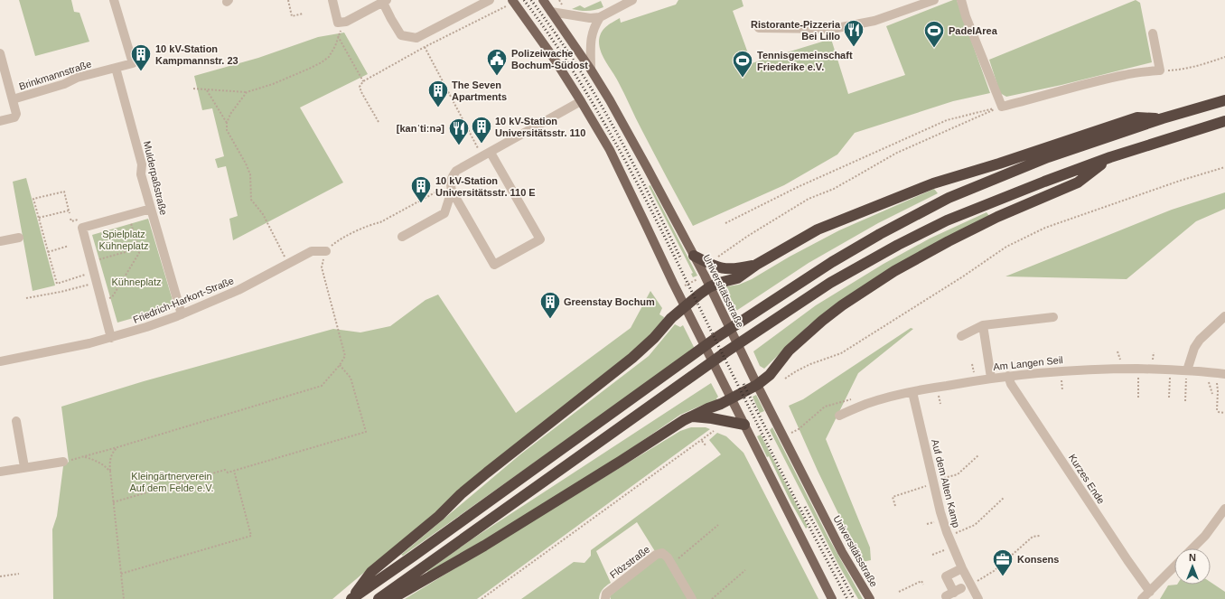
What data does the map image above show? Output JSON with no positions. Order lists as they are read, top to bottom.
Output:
{
  "streets": {
    "main road": ["Universitätsstraße"],
    "street": [
      "Brinkmannstraße",
      "Mulderpaßstraße",
      "Friedrich-Harkort-Straße",
      "Am Langen Seil",
      "Kurzes Ende",
      "Auf dem Alten Kamp",
      "Flözstraße"
    ]
  },
  "crossings": [
    ["Brinkmannstraße", "Mulderpaßstraße"],
    ["Mulderpaßstraße", "Friedrich-Harkort-Straße"],
    ["Am Langen Seil", "Kurzes Ende"],
    ["Am Langen Seil", "Auf dem Alten Kamp"]
  ],
  "parks": ["Spielplatz Kühneplatz", "Kühneplatz", "Kleingärtnerverein Auf dem Felde e.V."],
  "places": {
    "restaurant": ["Ristorante-Pizzeria Bei Lillo", "[kanˈtiːnə]"],
    "sports": ["PadelArea", "Tennisgemeinschaft Friederike e.V."],
    "building": [
      "10 kV-Station Kampmannstr. 23",
      "The Seven Apartments",
      "10 kV-Station Universitätsstr. 110",
      "10 kV-Station Universitätsstr. 110 E",
      "Greenstay Bochum"
    ],
    "public building": ["Polizeiwache Bochum-Südost"],
    "office": ["Konsens"]
  },
  "north": "top"
}
